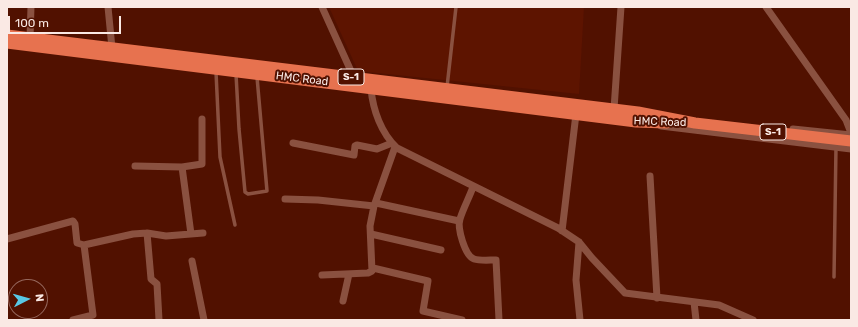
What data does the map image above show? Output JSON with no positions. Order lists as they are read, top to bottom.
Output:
{
  "streets": {
    "main road": ["S-1", "HMC Road"]
  },
  "scale_bar": "100 m",
  "north": "right"
}
